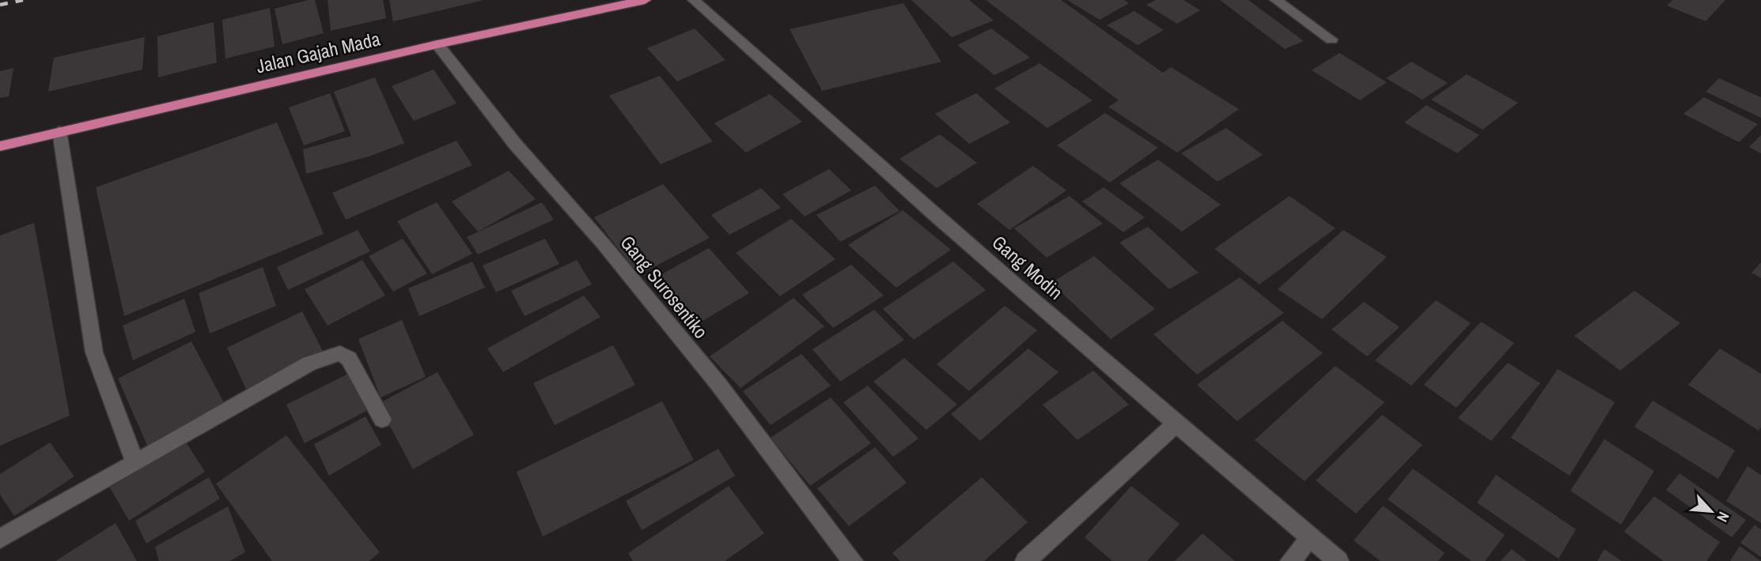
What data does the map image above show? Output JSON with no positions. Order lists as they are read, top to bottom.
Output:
{
  "streets": {
    "highway": ["Jalan Gajah Mada"],
    "street": ["Gang Modin", "Gang Surosentiko"]
  },
  "crossings": [
    ["Jalan Gajah Mada", "Gang Surosentiko"]
  ],
  "north": "bottom right"
}
